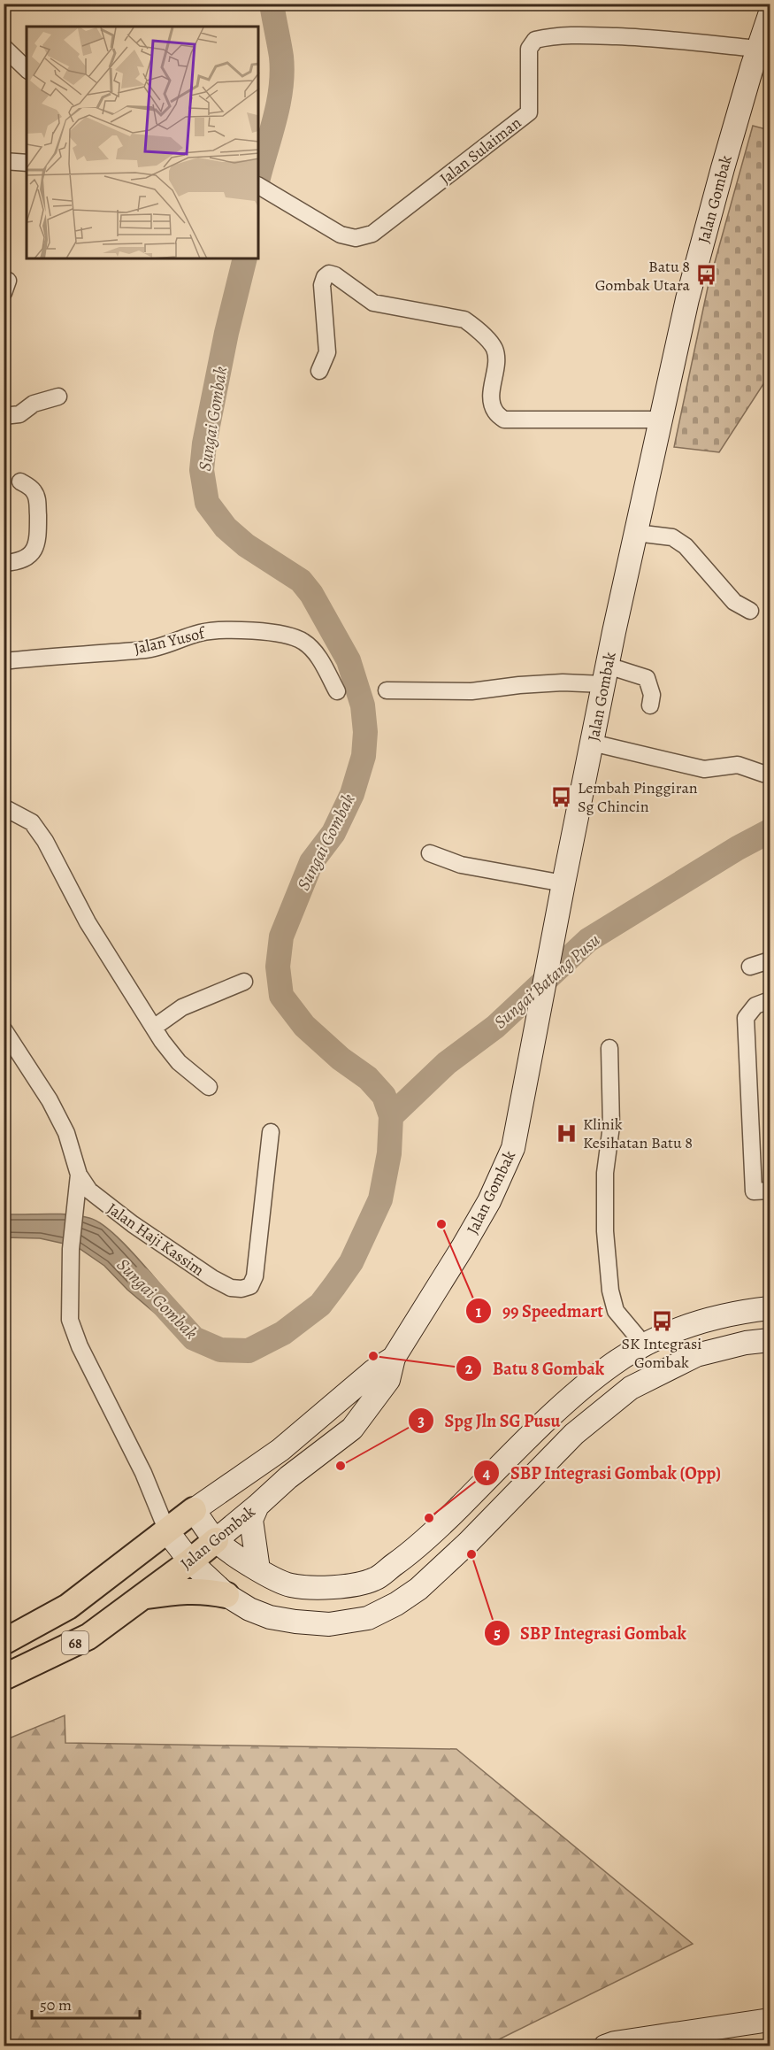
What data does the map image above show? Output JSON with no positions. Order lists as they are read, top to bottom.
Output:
{
  "streets": {
    "main road": ["Jalan Gombak", "68"],
    "street": ["Jalan Sulaiman", "Jalan Yusof", "Jalan Haji Kassim"]
  },
  "crossings": [
    ["Jalan Sulaiman", "Jalan Gombak"]
  ],
  "water": ["Sungai Gombak", "Sungai Batang Pusu"],
  "places": {
    "bus stop": ["Batu 8 Gombak Utara", "Lembah Pinggiran Sg Chincin", "SK Integrasi Gombak"],
    "hospital": ["Klinik Kesihatan Batu 8"],
    "other": [
      "99 Speedmart",
      "Batu 8 Gombak",
      "Spg Jln SG Pusu",
      "SBP Integrasi Gombak (Opp)",
      "SBP Integrasi Gombak"
    ]
  },
  "scale_bar": "50 m"
}
